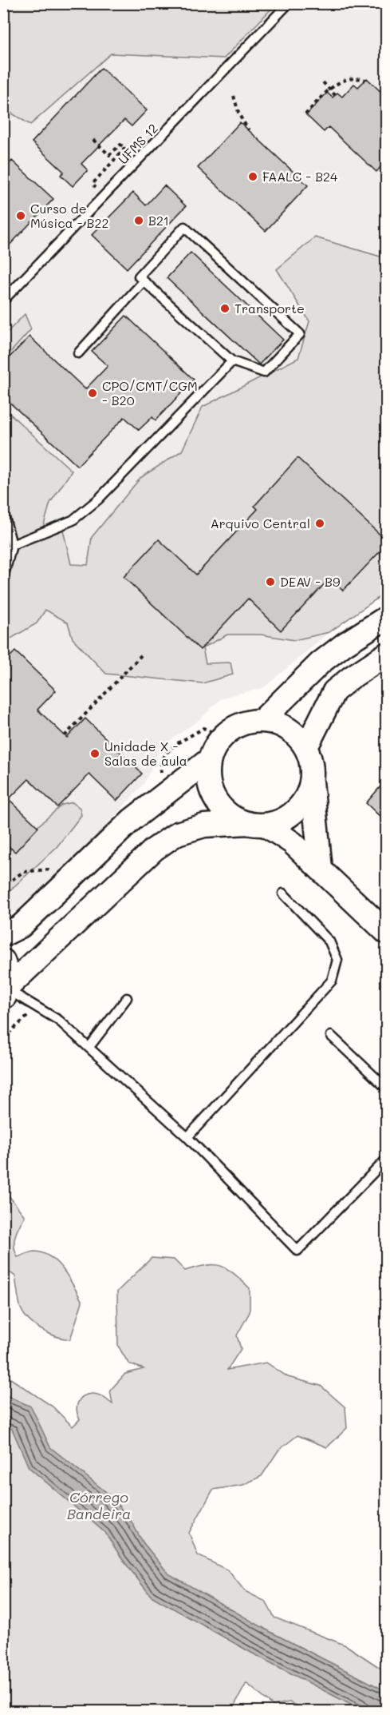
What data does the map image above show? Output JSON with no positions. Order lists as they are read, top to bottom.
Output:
{
  "streets": {
    "lane": ["UFMS 12"]
  },
  "water": ["Córrego Bandeira"],
  "places": [
    "FAALC - B24",
    "Curso de Música - B22",
    "B21",
    "Transporte",
    "CPO/CMT/CGM - B20",
    "Arquivo Central",
    "DEAV - B9",
    "Unidade X - Salas de aula"
  ]
}
